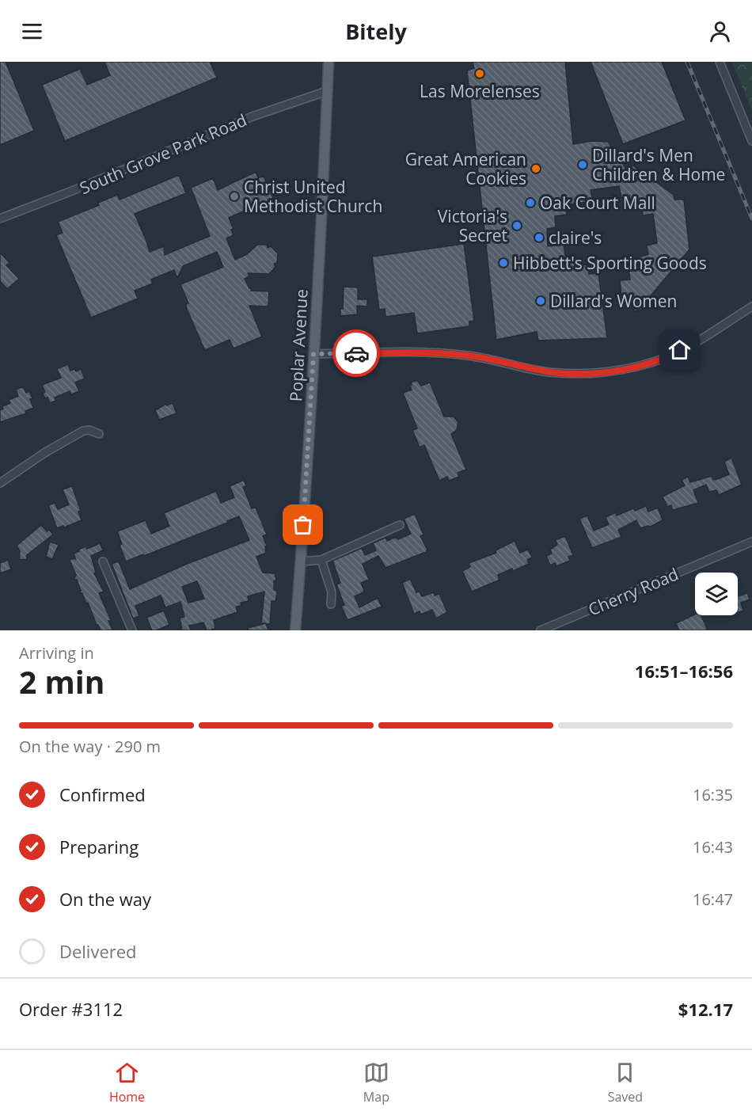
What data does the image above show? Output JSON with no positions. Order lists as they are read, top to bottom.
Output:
{
  "streets": {
    "main road": ["Poplar Avenue"],
    "street": ["South Grove Park Road", "Cherry Road"]
  },
  "crossings": [
    ["South Grove Park Road", "Poplar Avenue"]
  ],
  "places": [
    "Las Morelenses",
    "Dillard's Men Children & Home",
    "Great American Cookies",
    "Christ United Methodist Church",
    "Oak Court Mall",
    "Victoria's Secret",
    "claire's",
    "Hibbett's Sporting Goods",
    "Dillard's Women"
  ],
  "page": {
    "header": "Bitely",
    "heading": ["2 min", "Arriving in", "16:51–16:56"],
    "panel": ["Order #3112", "$12.17"],
    "bar": "On the way · 290 m",
    "list": [
      ["Confirmed", "16:35"],
      ["Preparing", "16:43"],
      ["On the way", "16:47"],
      "Delivered"
    ],
    "tabs": ["Home", "Map", "Saved"]
  }
}
